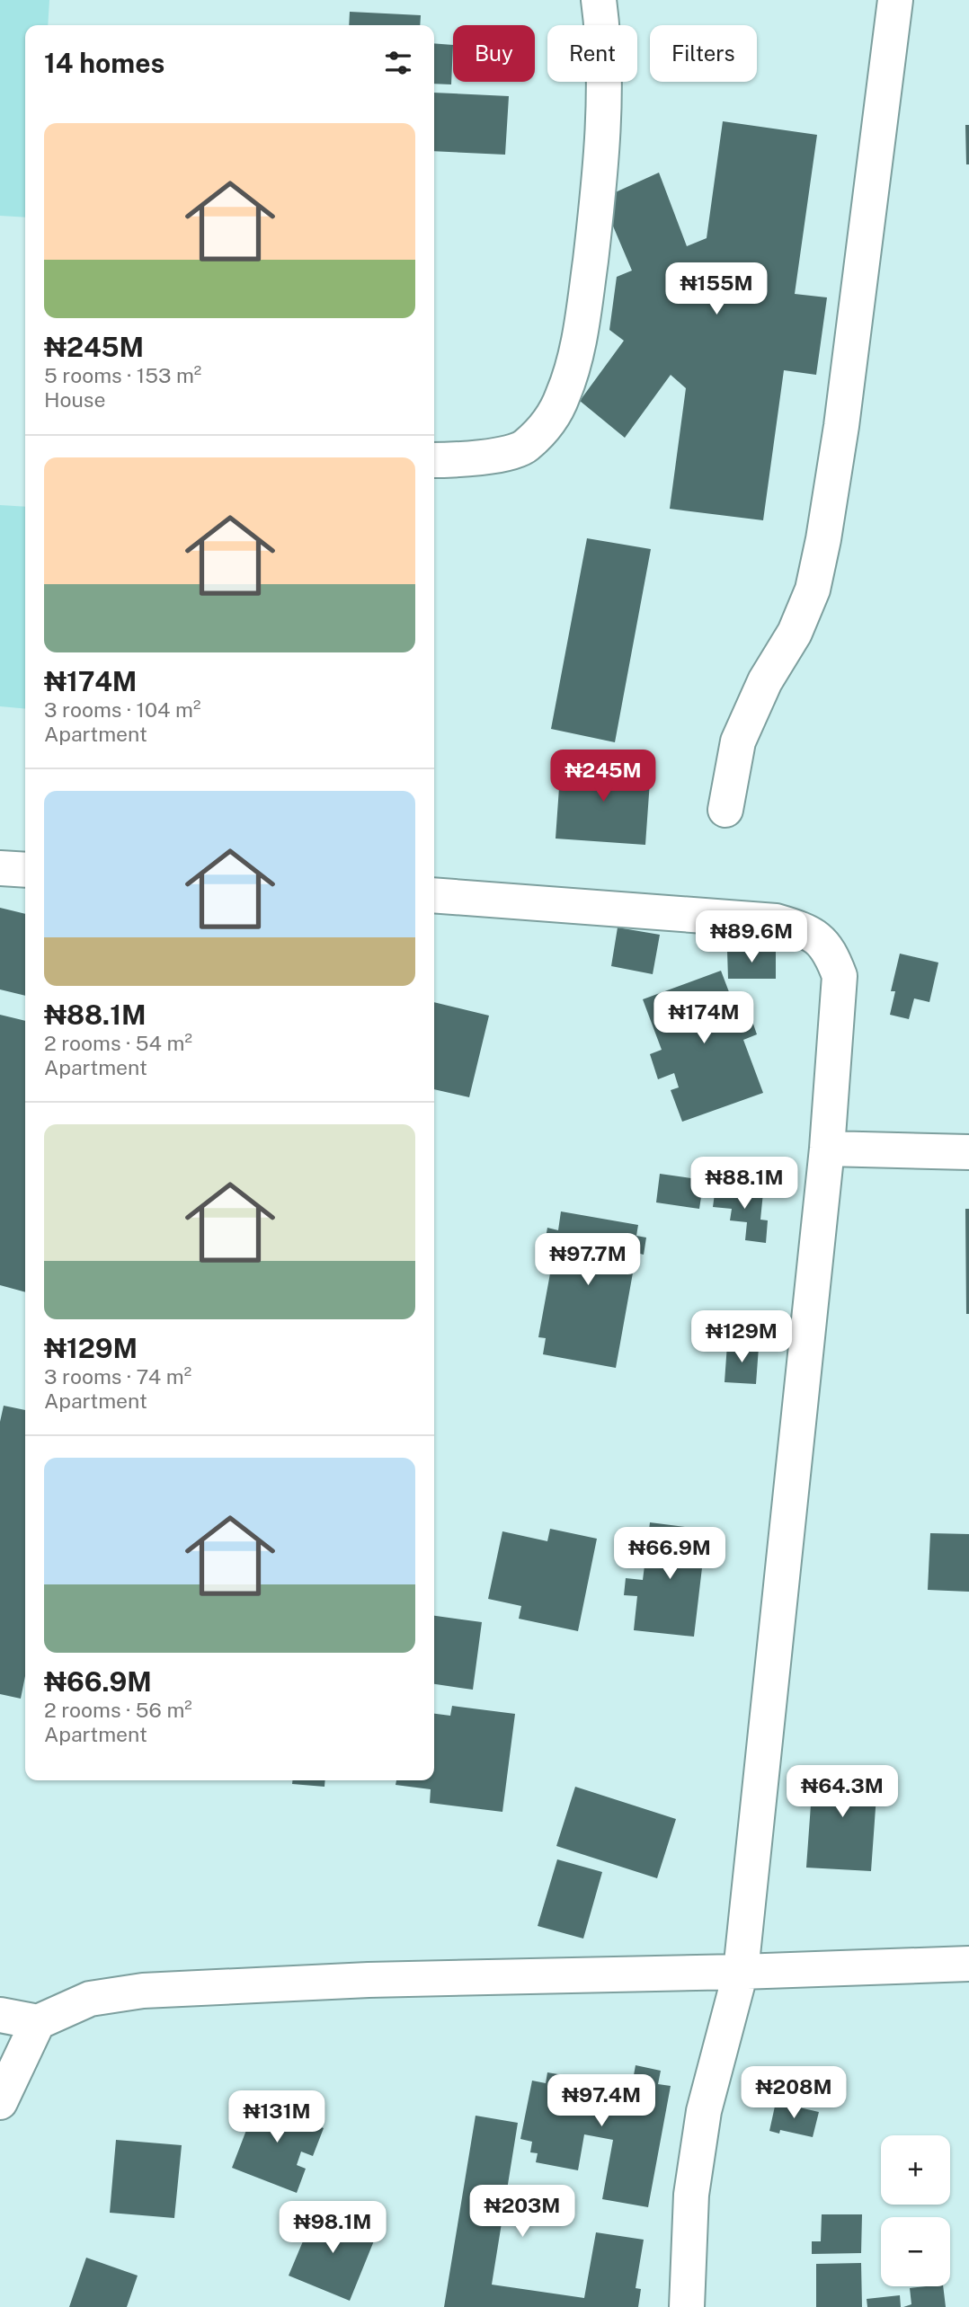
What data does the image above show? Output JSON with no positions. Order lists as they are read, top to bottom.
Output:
{
  "page": {
    "chip": ["Buy", "Rent", "Filters"],
    "heading": "14 homes",
    "list": [
      {
        "name": "₦245M",
        "note": "5 rooms · 153 m² · House"
      },
      {
        "name": "₦174M",
        "note": "3 rooms · 104 m² · Apartment"
      },
      {
        "name": "₦88.1M",
        "note": "2 rooms · 54 m² · Apartment"
      },
      {
        "name": "₦129M",
        "note": "3 rooms · 74 m² · Apartment"
      },
      {
        "name": "₦66.9M",
        "note": "2 rooms · 56 m² · Apartment"
      }
    ],
    "price": [
      "₦155M",
      "₦245M",
      "₦89.6M",
      "₦174M",
      "₦88.1M",
      "₦97.7M",
      "₦129M",
      "₦66.9M",
      "₦64.3M",
      "₦208M",
      "₦97.4M",
      "₦131M",
      "₦203M",
      "₦98.1M"
    ],
    "map_buttons": ["+", "−"]
  }
}
